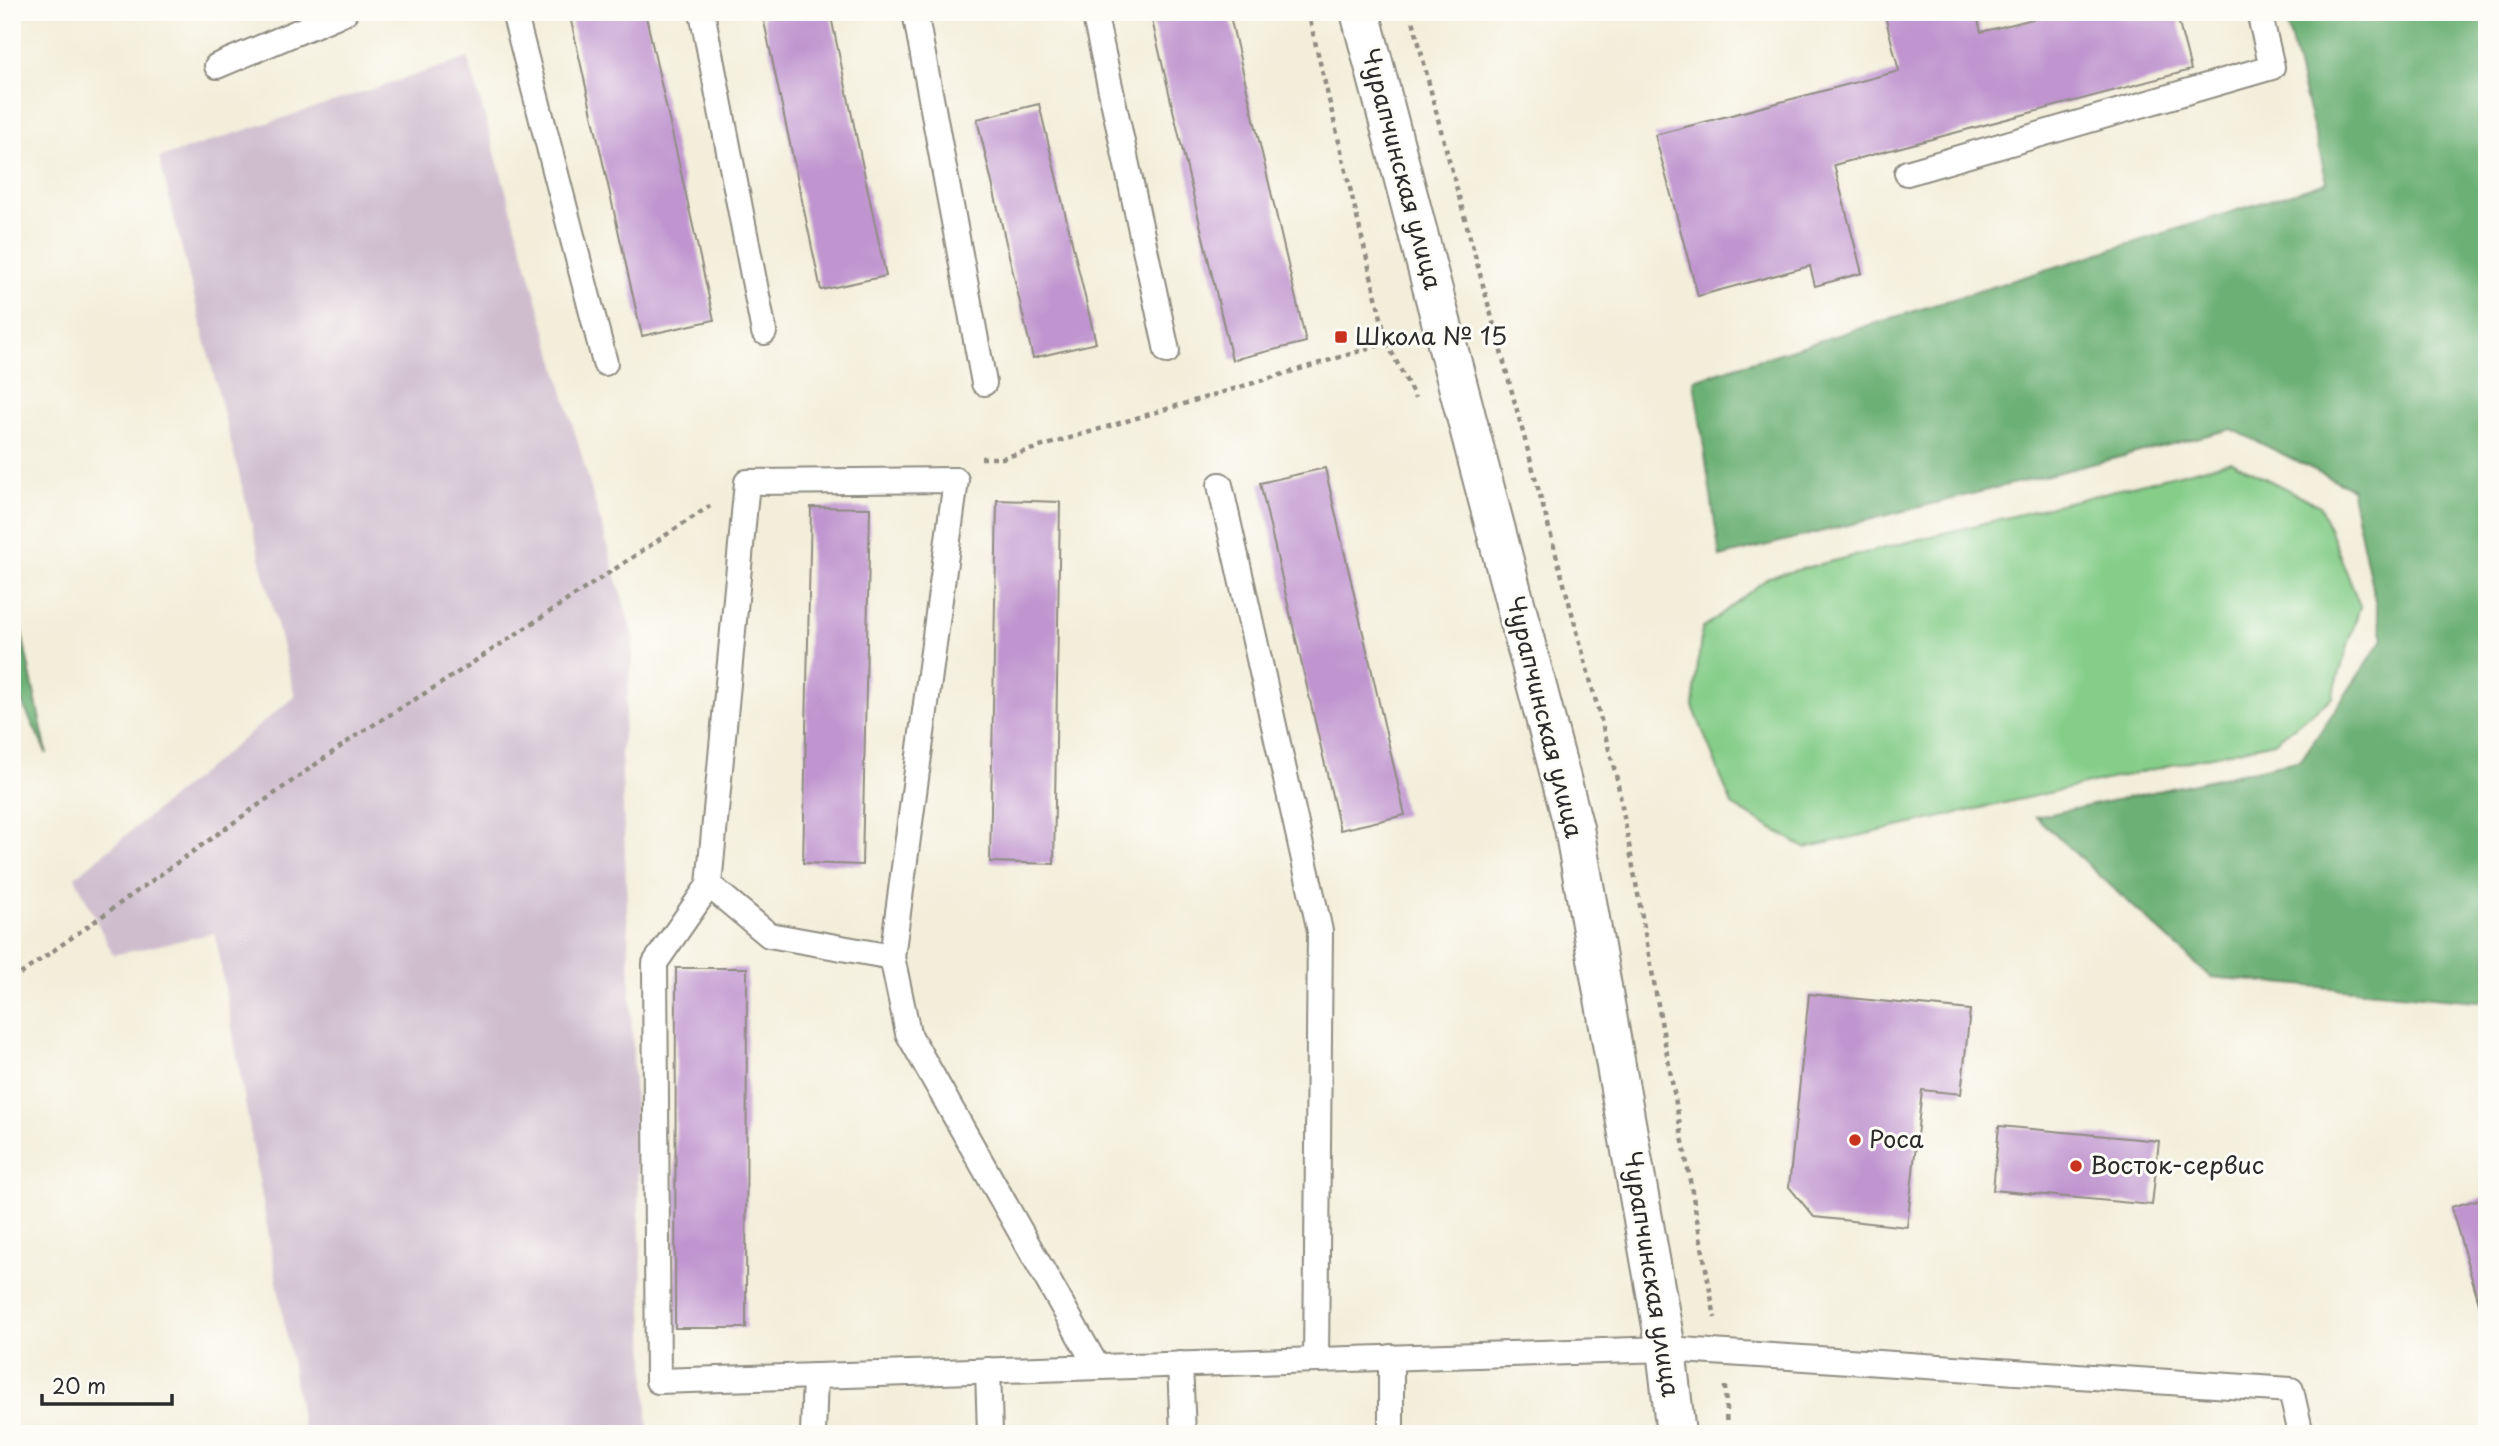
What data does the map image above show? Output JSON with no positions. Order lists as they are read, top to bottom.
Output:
{
  "streets": {
    "street": ["Чурапчинская улица"]
  },
  "places": {
    "transit": ["Школа № 15"],
    "other": ["Роса", "Восток-сервис"]
  },
  "scale_bar": "20 m"
}
